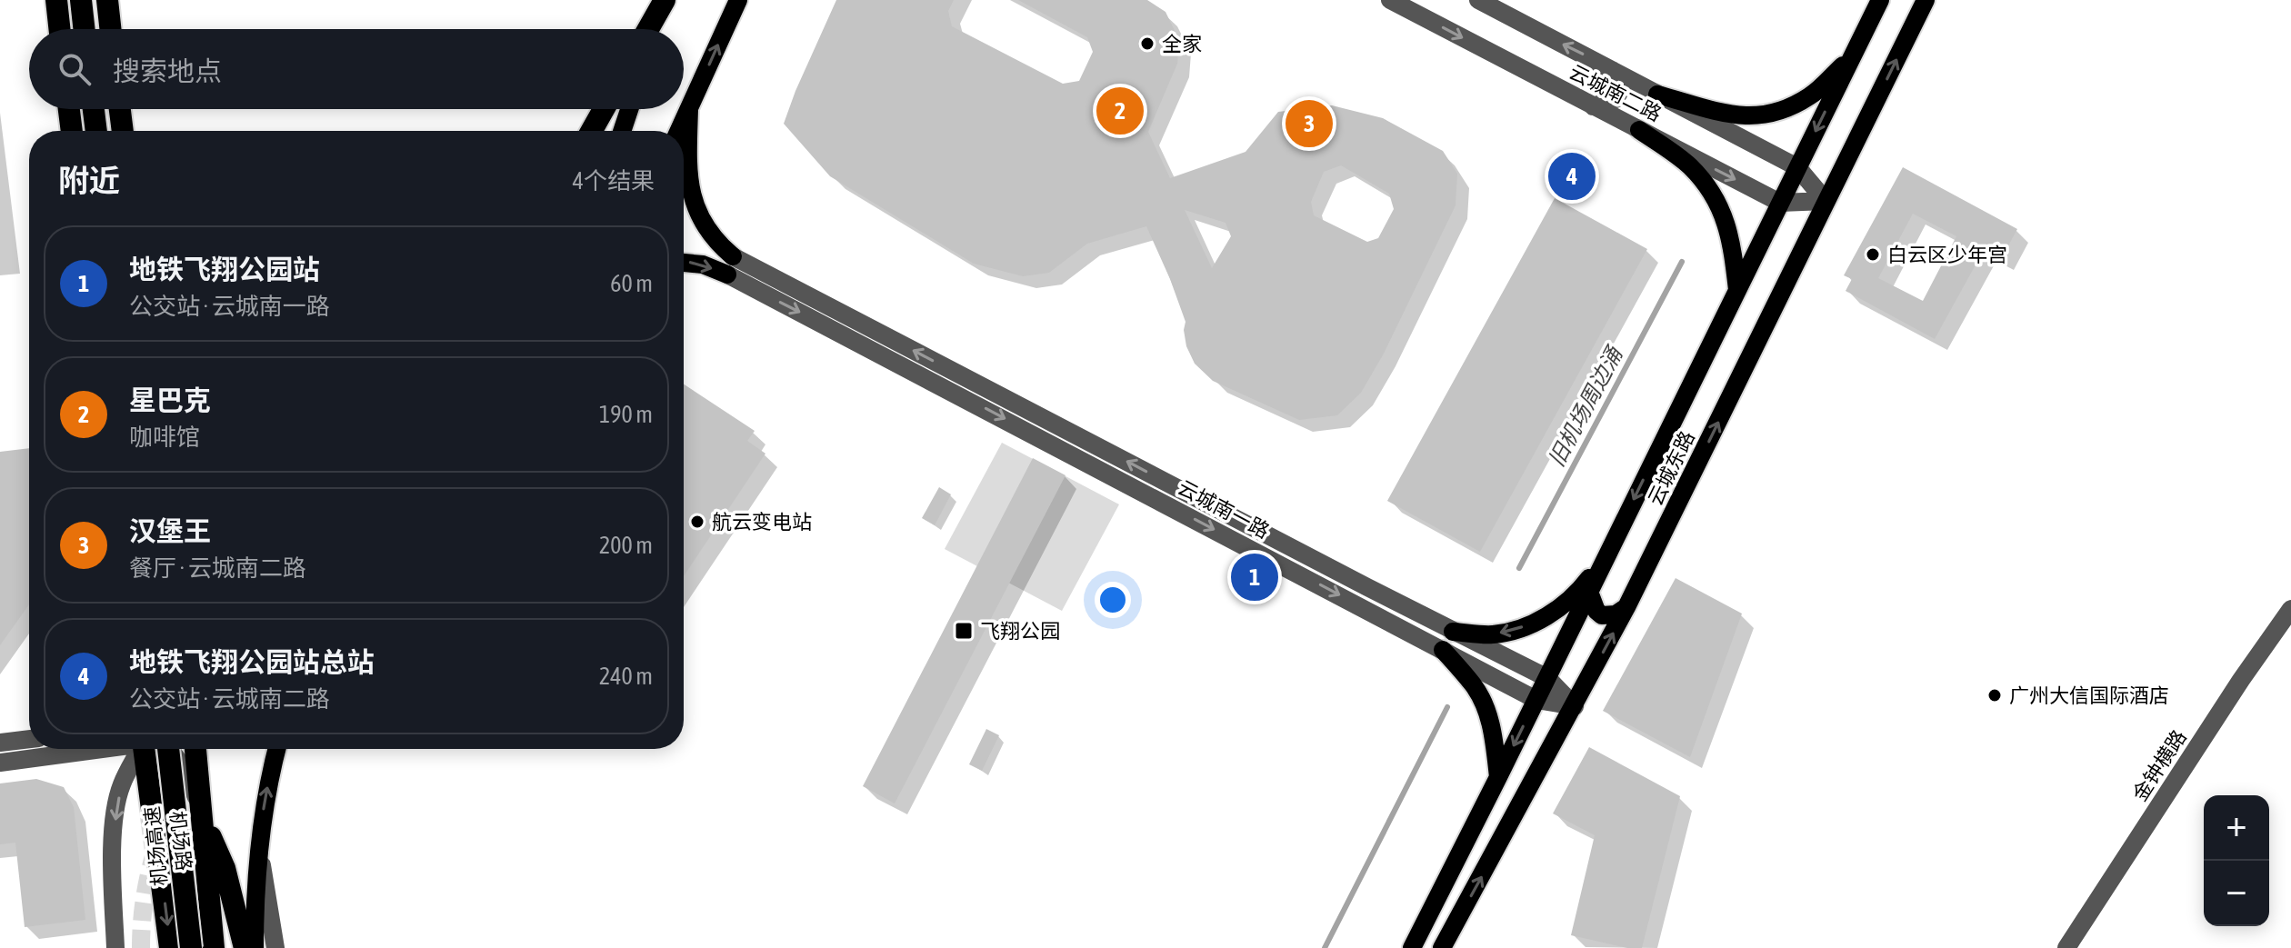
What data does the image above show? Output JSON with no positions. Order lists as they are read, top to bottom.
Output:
{
  "streets": {
    "highway": ["机场路", "机场高速"],
    "main road": ["云城东路"],
    "street": ["云城南二路", "云城南一路", "金钟横路"]
  },
  "crossings": [
    ["云城南二路", "云城东路"],
    ["云城东路", "云城南一路"]
  ],
  "water": ["旧机场周边涌"],
  "places": {
    "other": [
      "全家",
      "白云区少年宫",
      "航云变电站",
      "广州大信国际酒店"
    ],
    "transit": ["飞翔公园"]
  },
  "page": {
    "search": "搜索地点",
    "pins": [
      "2",
      "3",
      "4",
      "1"
    ],
    "heading": ["附近", "4个结果"],
    "list": [
      {
        "mark": "1",
        "name": "地铁飞翔公园站",
        "note": "公交站 · 云城南一路",
        "value": "60 m"
      },
      {
        "mark": "2",
        "name": "星巴克",
        "note": "咖啡馆",
        "value": "190 m"
      },
      {
        "mark": "3",
        "name": "汉堡王",
        "note": "餐厅 · 云城南二路",
        "value": "200 m"
      },
      {
        "mark": "4",
        "name": "地铁飞翔公园站总站",
        "note": "公交站 · 云城南二路",
        "value": "240 m"
      }
    ],
    "map_buttons": ["+", "−"]
  }
}
